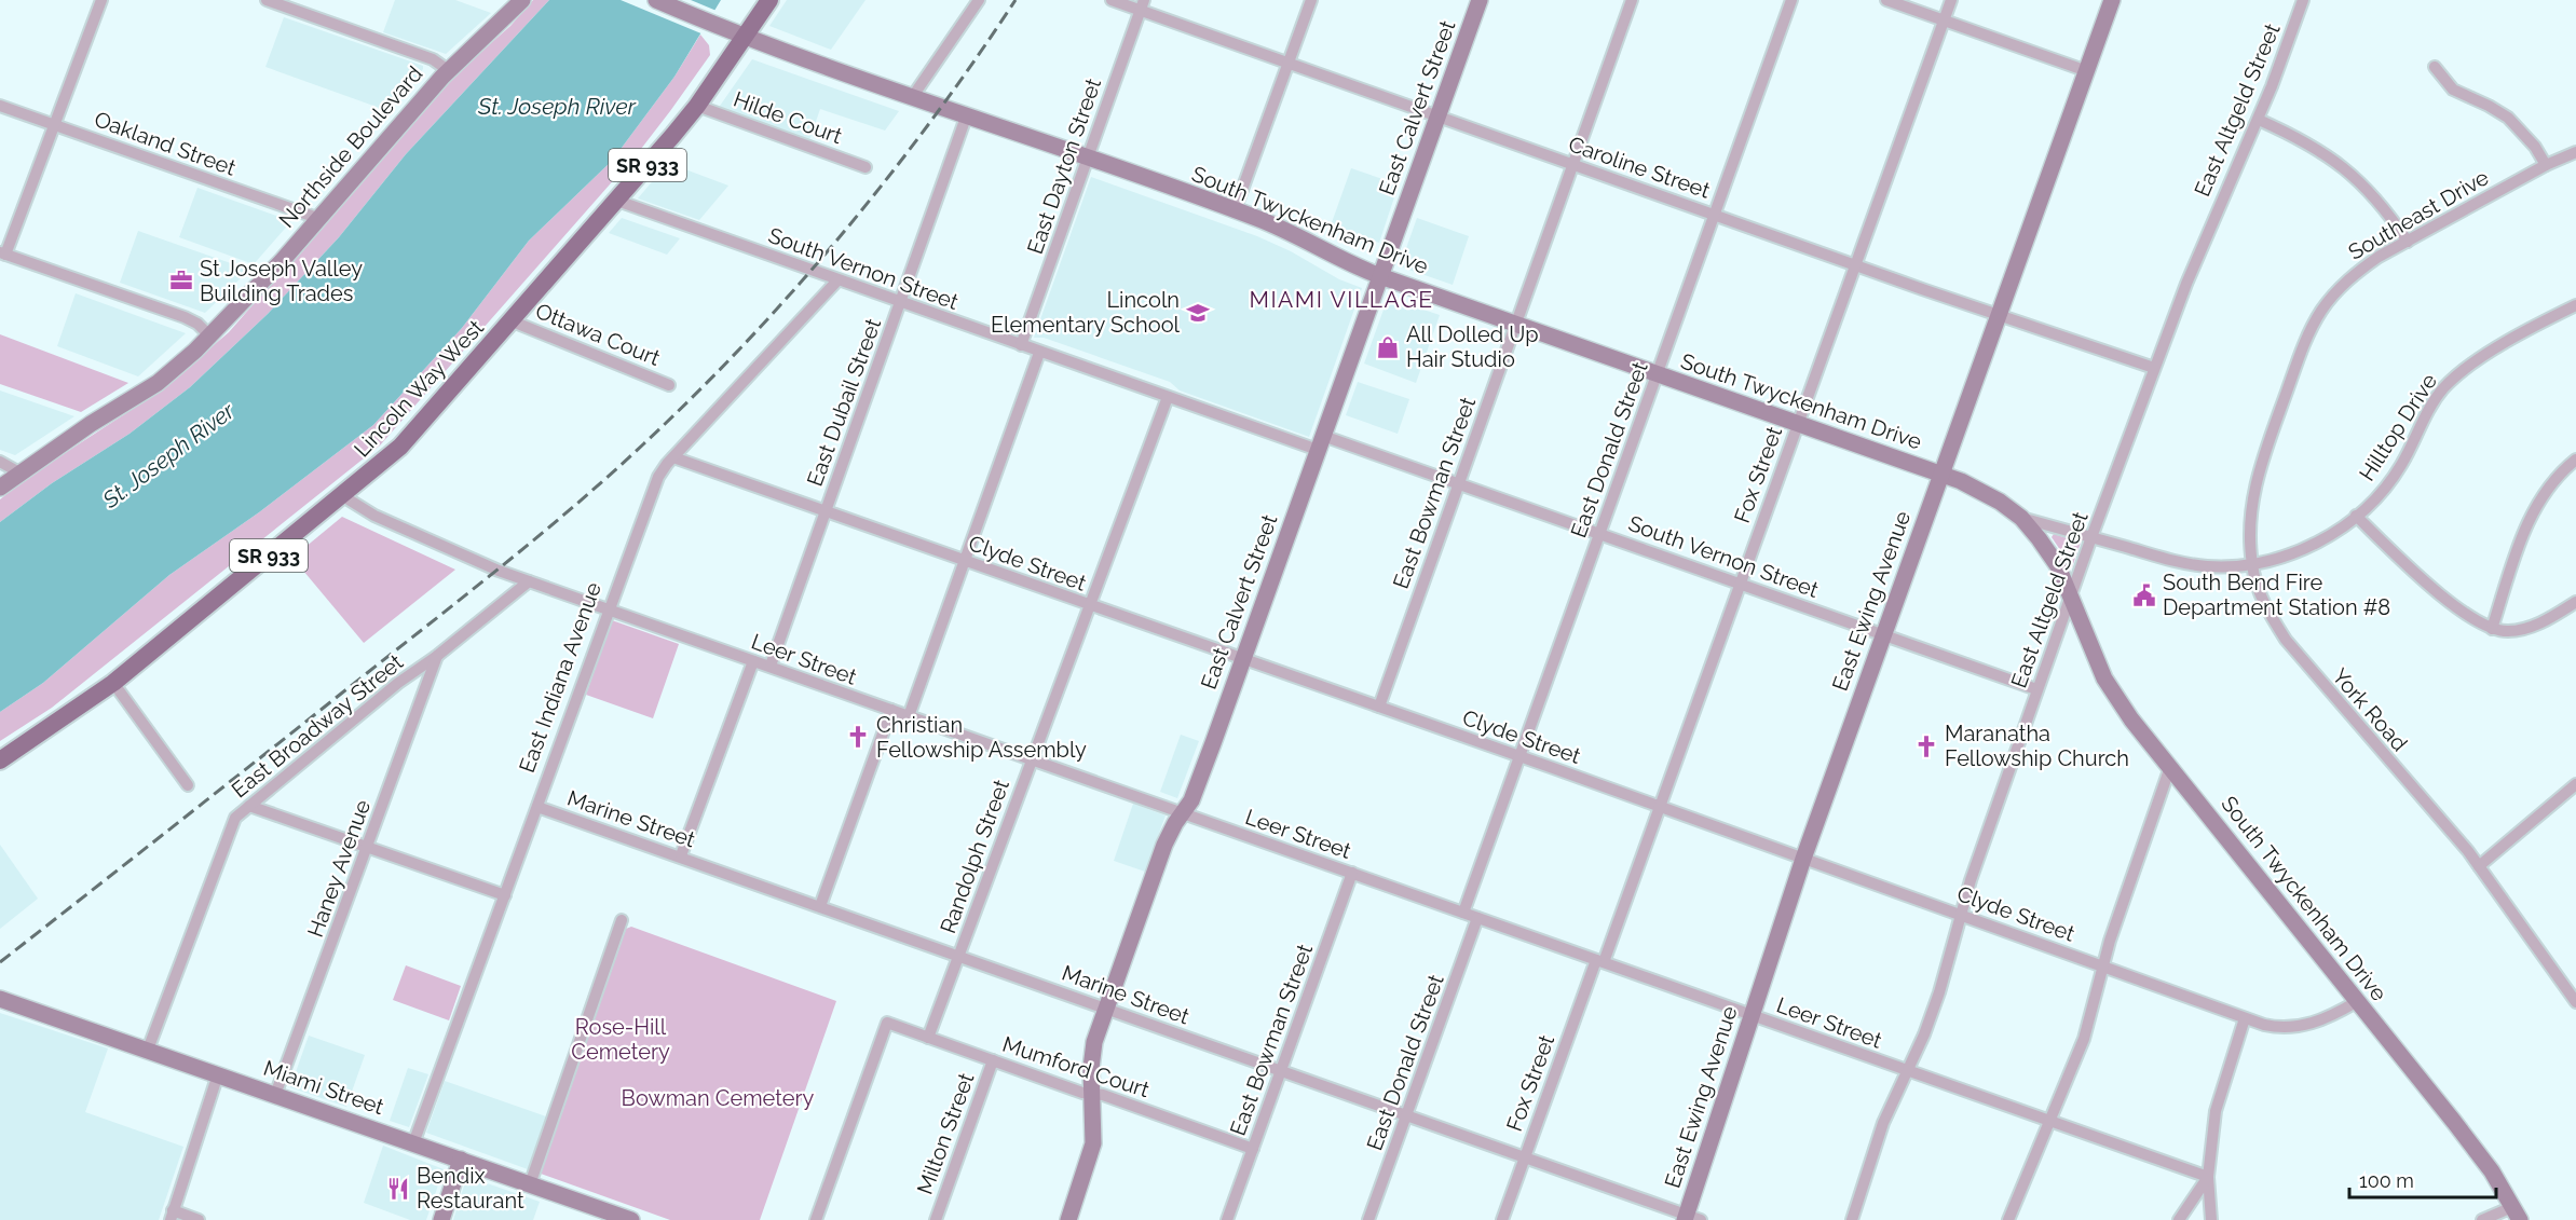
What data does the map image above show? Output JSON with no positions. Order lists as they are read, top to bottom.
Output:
{
  "streets": {
    "main road": ["SR 933", "Lincoln Way West"],
    "street": [
      "East Calvert Street",
      "East Altgeld Street",
      "Hilde Court",
      "Oakland Street",
      "Northside Boulevard",
      "East Dayton Street",
      "Caroline Street",
      "Southeast Drive",
      "South Twyckenham Drive",
      "South Vernon Street",
      "Ottawa Court",
      "East Dubail Street",
      "Hilltop Drive",
      "East Donald Street",
      "Fox Street",
      "East Bowman Street",
      "Clyde Street",
      "East Ewing Avenue",
      "Leer Street",
      "East Indiana Avenue",
      "York Road",
      "East Broadway Street",
      "Marine Street",
      "Randolph Street",
      "Haney Avenue",
      "Mumford Court",
      "Miami Street",
      "Milton Street"
    ]
  },
  "crossings": [
    ["East Calvert Street", "Caroline Street"],
    ["East Calvert Street", "South Twyckenham Drive"],
    ["East Calvert Street", "South Vernon Street"],
    ["East Calvert Street", "Clyde Street"],
    ["East Calvert Street", "Leer Street"],
    ["East Calvert Street", "Marine Street"],
    ["East Calvert Street", "Mumford Court"],
    ["East Altgeld Street", "Caroline Street"],
    ["East Altgeld Street", "South Twyckenham Drive"],
    ["East Altgeld Street", "South Vernon Street"],
    ["East Altgeld Street", "Clyde Street"],
    ["East Altgeld Street", "Leer Street"],
    ["Hilde Court", "Lincoln Way West"],
    ["Oakland Street", "Northside Boulevard"],
    ["East Dayton Street", "Caroline Street"],
    ["East Dayton Street", "South Twyckenham Drive"],
    ["East Dayton Street", "South Vernon Street"],
    ["Caroline Street", "East Donald Street"],
    ["Caroline Street", "Fox Street"],
    ["Caroline Street", "East Bowman Street"],
    ["Caroline Street", "East Ewing Avenue"],
    ["Southeast Drive", "Hilltop Drive"],
    ["Southeast Drive", "York Road"],
    ["South Twyckenham Drive", "Lincoln Way West"],
    ["South Twyckenham Drive", "East Dubail Street"],
    ["South Twyckenham Drive", "East Donald Street"],
    ["South Twyckenham Drive", "Fox Street"],
    ["South Twyckenham Drive", "East Bowman Street"],
    ["South Twyckenham Drive", "Clyde Street"],
    ["South Twyckenham Drive", "East Ewing Avenue"],
    ["South Vernon Street", "Lincoln Way West"],
    ["South Vernon Street", "East Dubail Street"],
    ["South Vernon Street", "East Donald Street"],
    ["South Vernon Street", "Fox Street"],
    ["South Vernon Street", "East Bowman Street"],
    ["South Vernon Street", "East Ewing Avenue"],
    ["South Vernon Street", "East Indiana Avenue"],
    ["South Vernon Street", "Randolph Street"],
    ["Ottawa Court", "Lincoln Way West"],
    ["Lincoln Way West", "Leer Street"],
    ["East Dubail Street", "Clyde Street"],
    ["East Dubail Street", "Leer Street"],
    ["Hilltop Drive", "York Road"],
    ["East Donald Street", "Clyde Street"],
    ["East Donald Street", "Leer Street"],
    ["East Donald Street", "Marine Street"],
    ["Fox Street", "Clyde Street"],
    ["Fox Street", "Leer Street"],
    ["Fox Street", "Marine Street"],
    ["East Bowman Street", "Clyde Street"],
    ["East Bowman Street", "Leer Street"],
    ["East Bowman Street", "Marine Street"],
    ["East Bowman Street", "Mumford Court"],
    ["Clyde Street", "East Ewing Avenue"],
    ["Clyde Street", "East Indiana Avenue"],
    ["Clyde Street", "Randolph Street"],
    ["East Ewing Avenue", "Leer Street"],
    ["East Ewing Avenue", "Marine Street"],
    ["Leer Street", "East Indiana Avenue"],
    ["Leer Street", "East Broadway Street"],
    ["Leer Street", "Randolph Street"],
    ["East Indiana Avenue", "Marine Street"],
    ["East Indiana Avenue", "Miami Street"],
    ["East Broadway Street", "Haney Avenue"],
    ["East Broadway Street", "Miami Street"],
    ["Marine Street", "Randolph Street"],
    ["Randolph Street", "Mumford Court"],
    ["Haney Avenue", "Miami Street"],
    ["Mumford Court", "Milton Street"]
  ],
  "districts": ["MIAMI VILLAGE"],
  "water": ["St. Joseph River"],
  "parks": ["Rose-Hill Cemetery", "Bowman Cemetery"],
  "places": {
    "office": ["St Joseph Valley Building Trades"],
    "school or university": ["Lincoln Elementary School"],
    "shop": ["All Dolled Up Hair Studio"],
    "public building": ["South Bend Fire Department Station #8"],
    "church": ["Christian Fellowship Assembly", "Maranatha Fellowship Church"],
    "restaurant": ["Bendix Restaurant"]
  },
  "scale_bar": "100 m"
}
